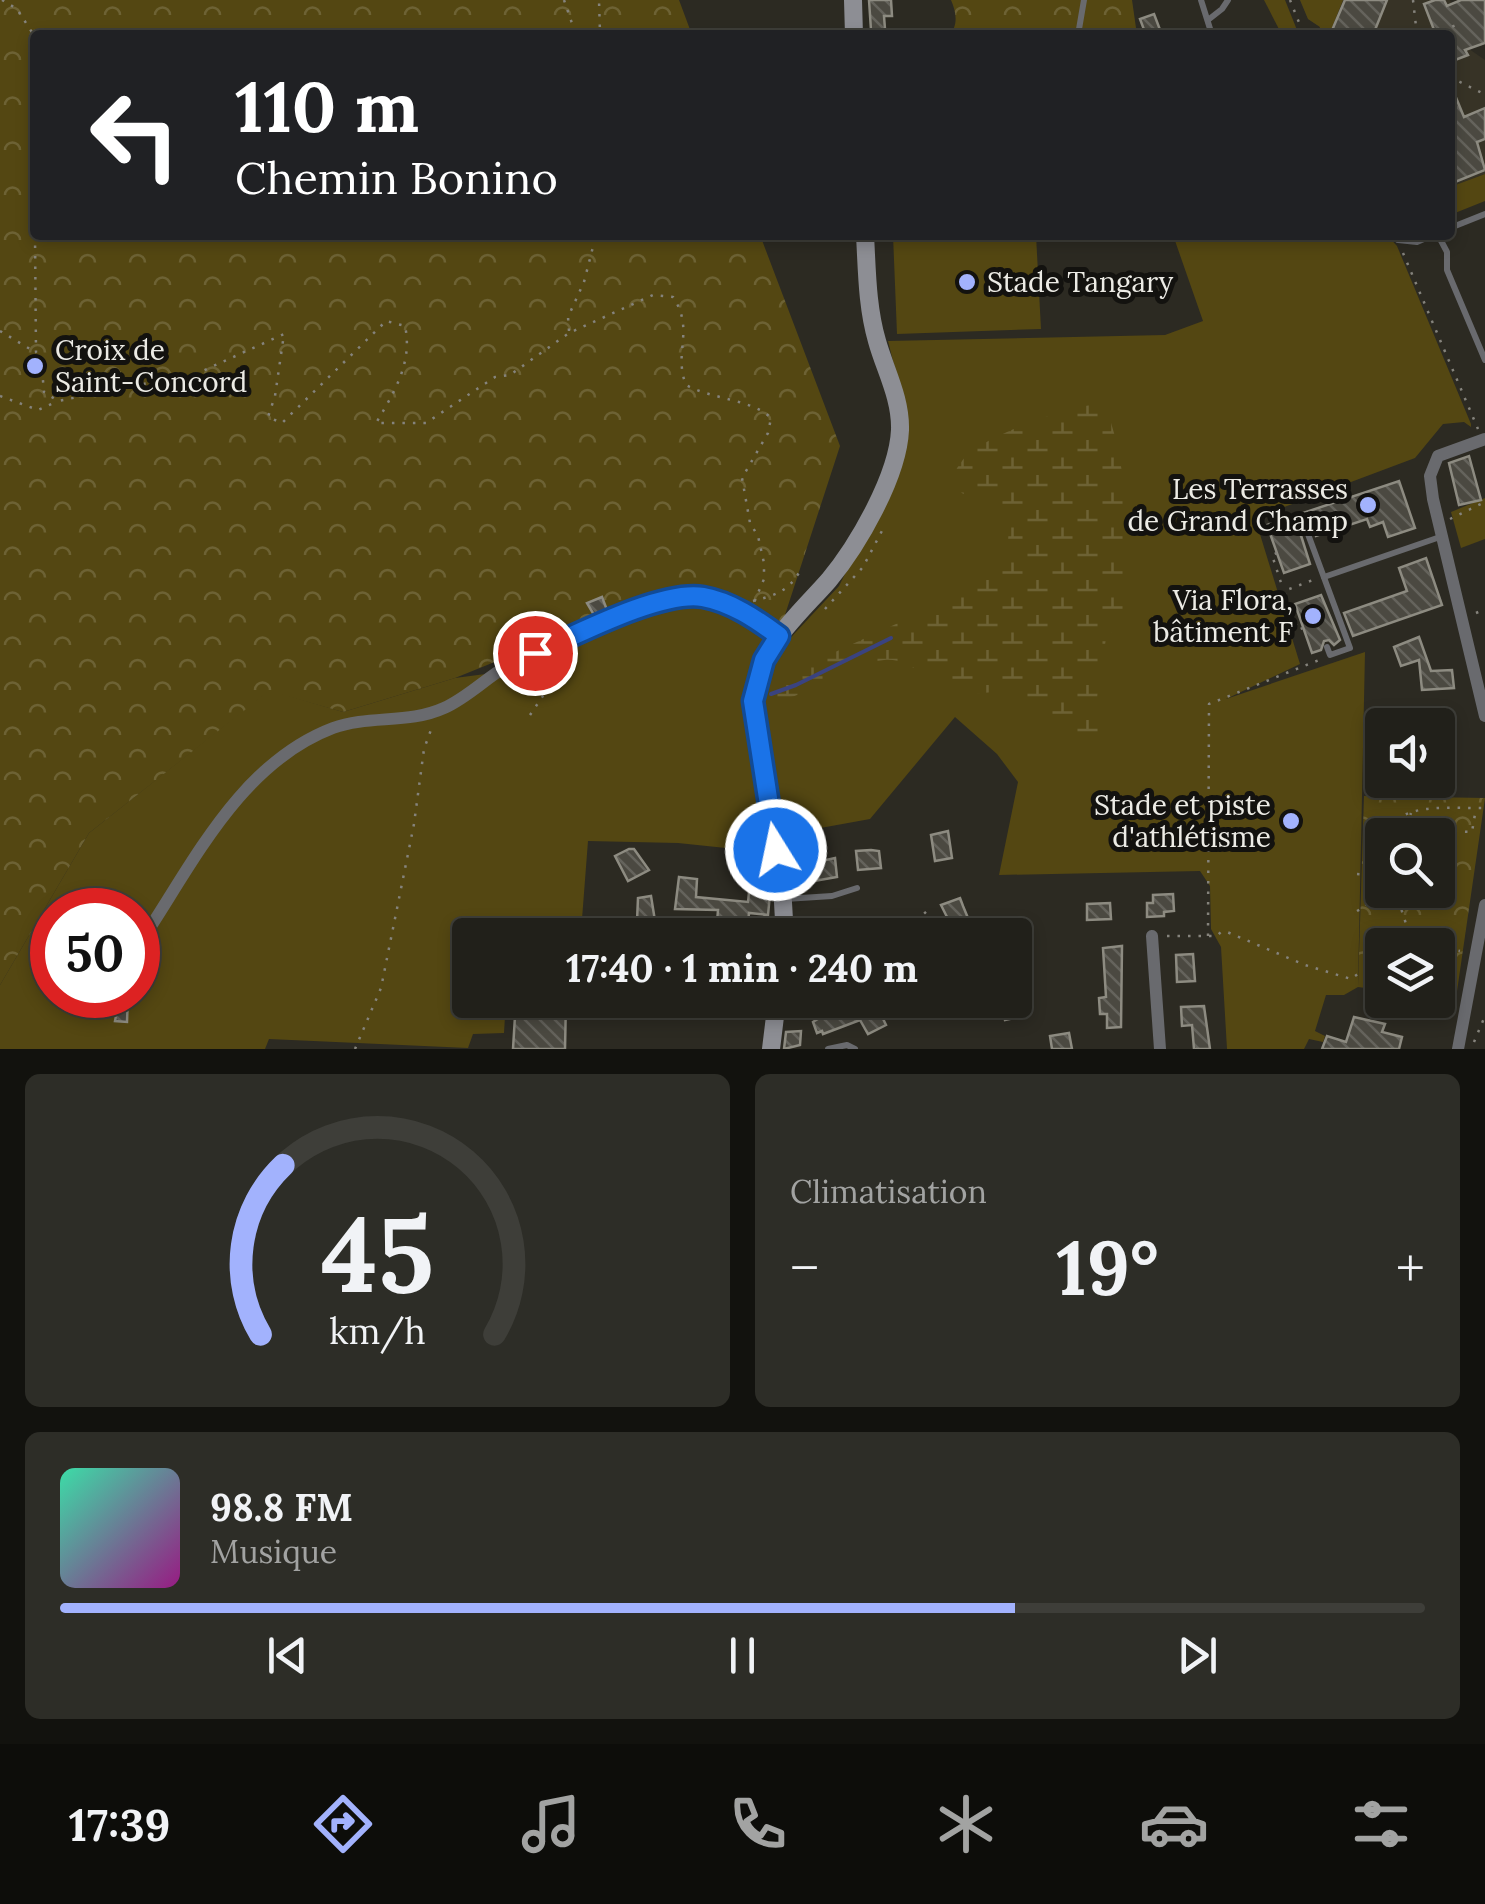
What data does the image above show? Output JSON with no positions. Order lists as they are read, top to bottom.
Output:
{
  "places": [
    "Stade Tangary",
    "Croix de Saint-Concord",
    "Les Terrasses de Grand Champ",
    "Via Flora, bâtiment F",
    "Stade et piste d'athlétisme"
  ],
  "page": {
    "turn": ["110 m", "Chemin Bonino"],
    "limit": "50",
    "trip": "17:40 · 1 min · 240 m",
    "tile": "Climatisation",
    "heat": ["−", "19°", "+"],
    "song": ["98.8 FM", "Musique"],
    "tabs": "17:39",
    "gauge": ["45", "km/h"]
  }
}
